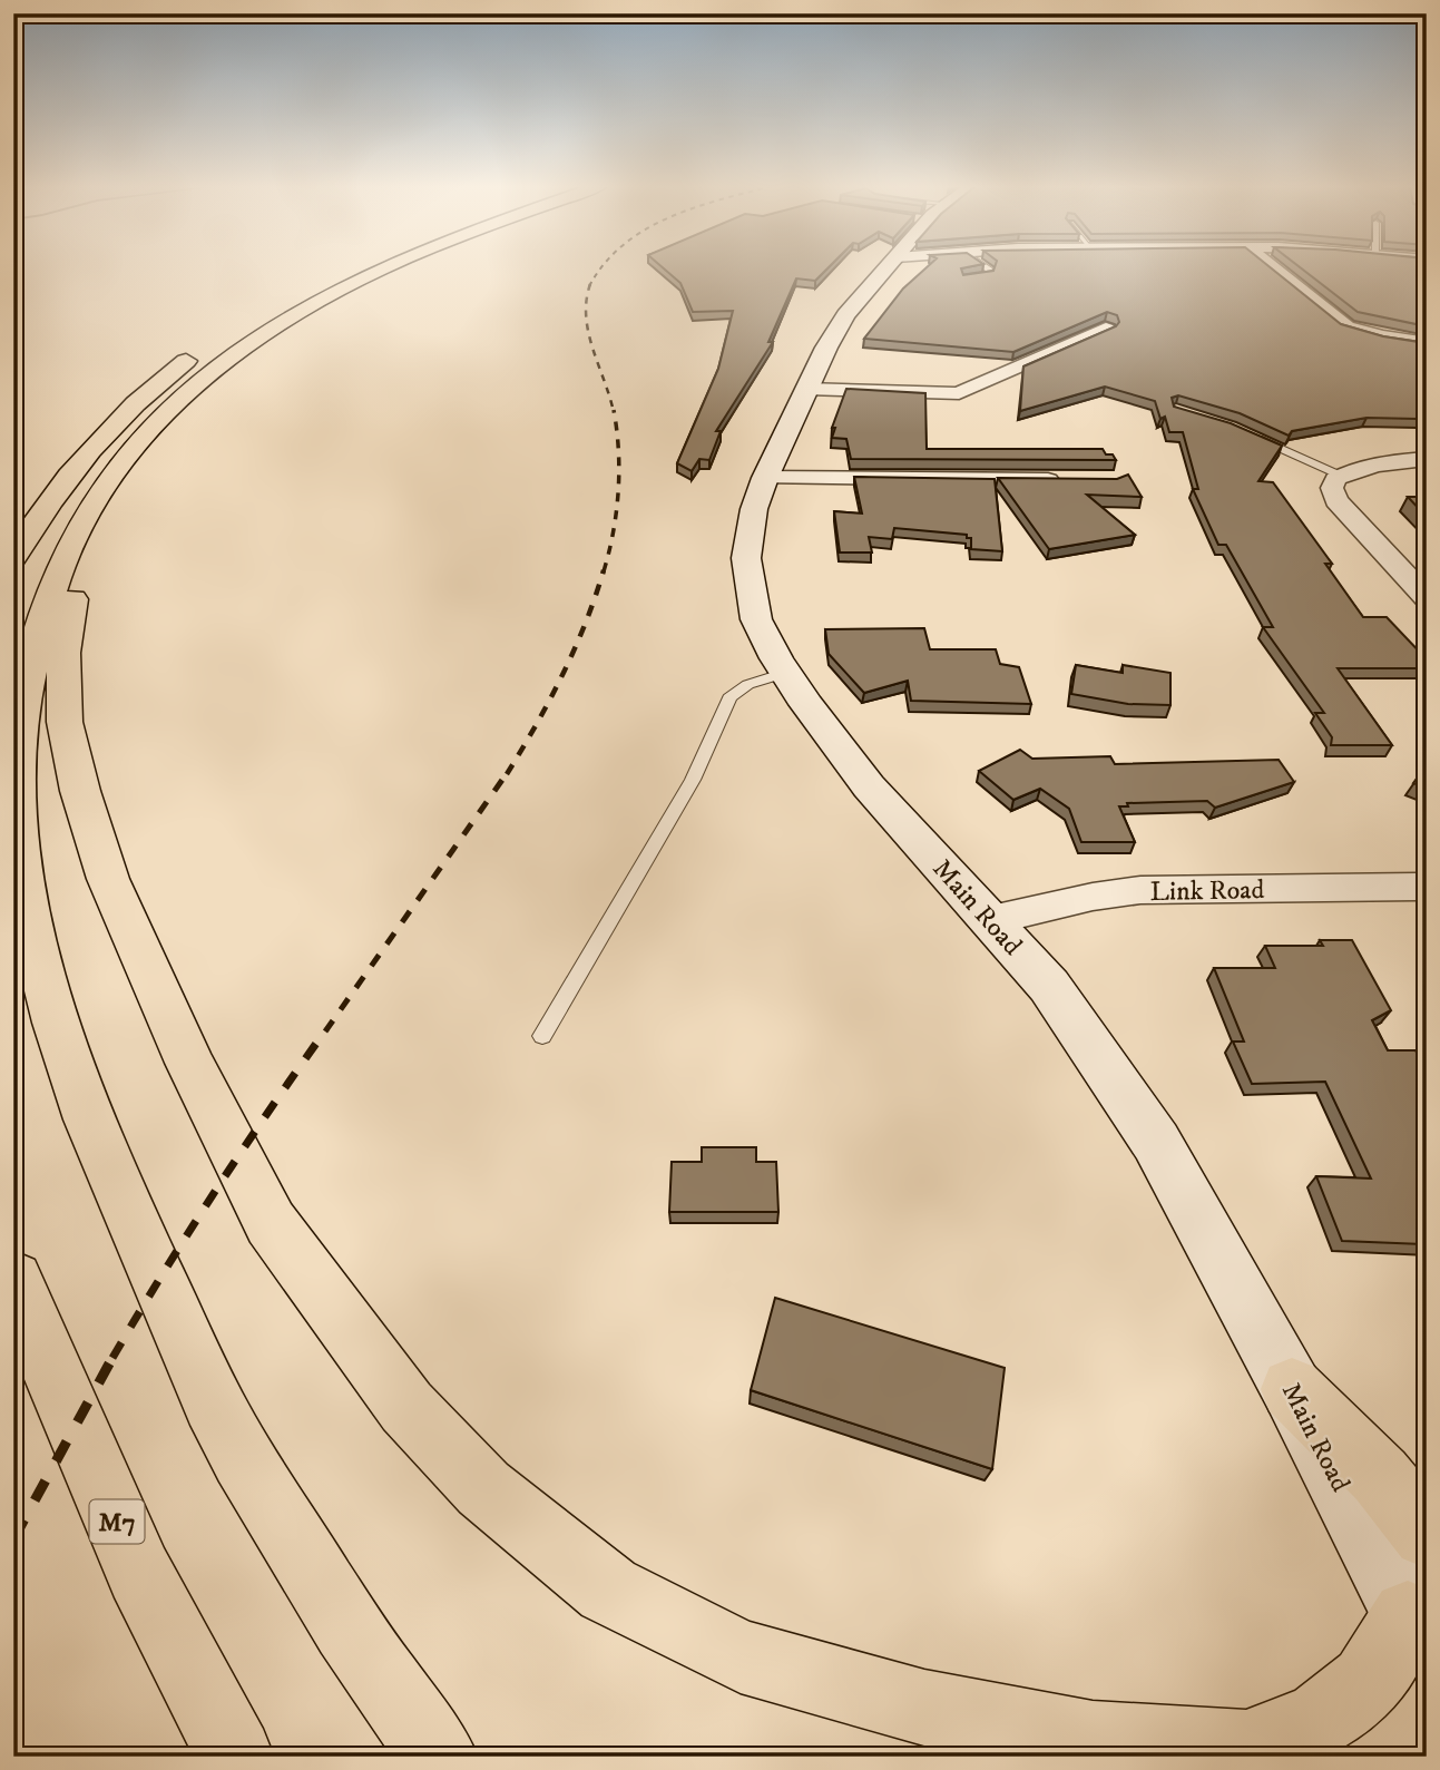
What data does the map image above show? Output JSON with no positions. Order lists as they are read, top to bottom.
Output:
{
  "streets": {
    "highway": ["M7"],
    "main road": ["Main Road"],
    "street": ["Link Road"]
  },
  "crossings": [
    ["Link Road", "Main Road"]
  ]
}
